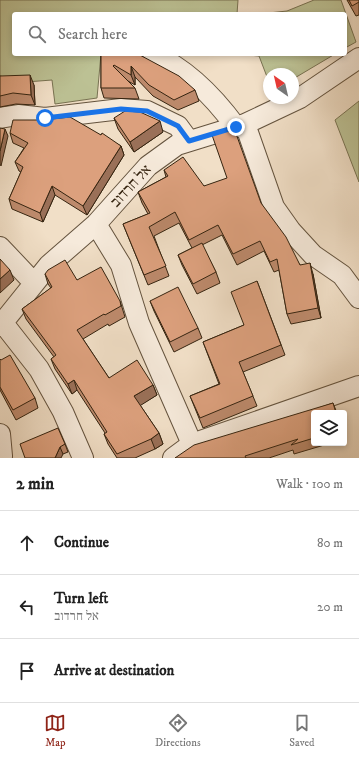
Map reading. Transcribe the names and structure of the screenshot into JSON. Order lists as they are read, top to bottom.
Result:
{
  "streets": {
    "street": ["אל חרדוב"]
  },
  "north": "top left",
  "page": {
    "search": "Search here",
    "heading": ["2 min", "Walk · 100 m"],
    "list": [
      ["Continue", "80 m"],
      ["Turn left", "אל חרדוב", "20 m"],
      "Arrive at destination"
    ],
    "nav": ["Map", "Directions", "Saved"]
  }
}
